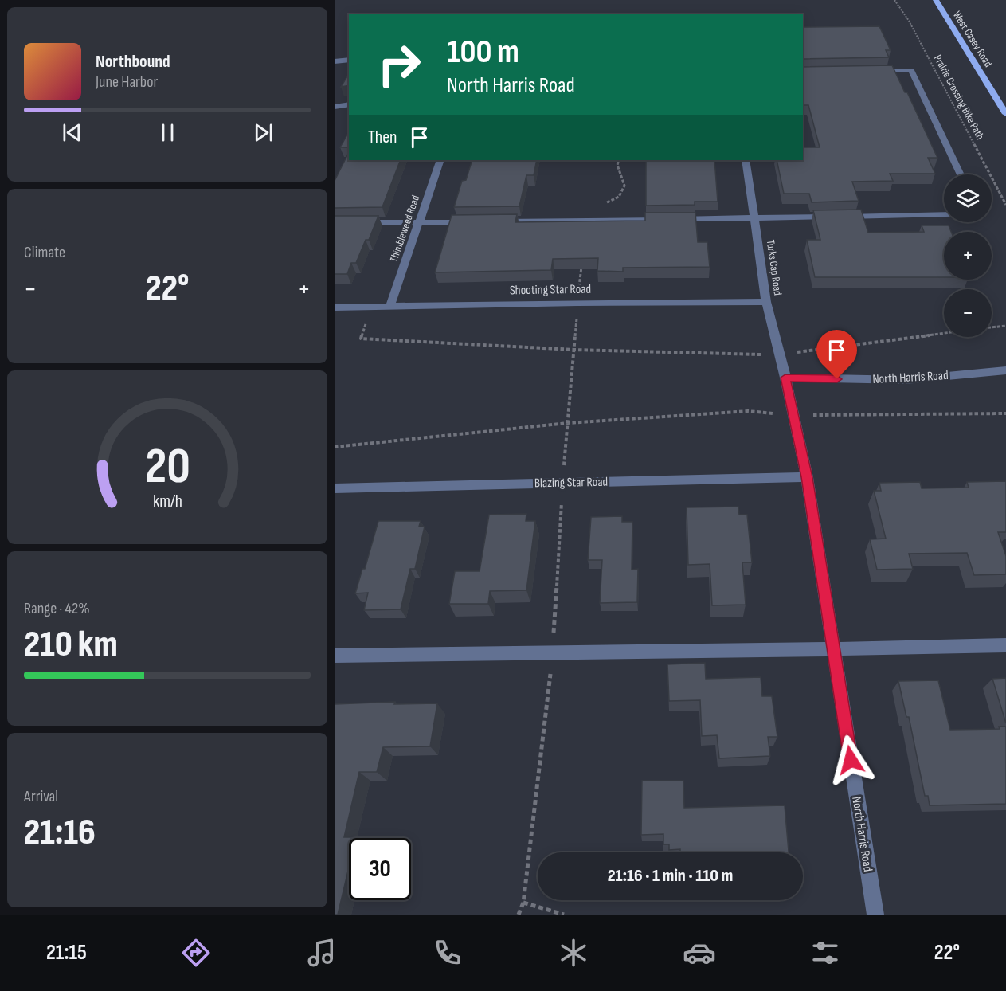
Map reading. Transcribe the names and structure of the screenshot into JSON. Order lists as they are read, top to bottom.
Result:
{
  "streets": {
    "main road": ["West Casey Road"],
    "street": [
      "Thimbleweed Road",
      "Turks Cap Road",
      "Shooting Star Road",
      "North Harris Road",
      "Blazing Star Road"
    ],
    "path": ["Prairie Crossing Bike Path"]
  },
  "crossings": [
    ["Thimbleweed Road", "Shooting Star Road"],
    ["Turks Cap Road", "Shooting Star Road"],
    ["Turks Cap Road", "North Harris Road"],
    ["North Harris Road", "Blazing Star Road"]
  ],
  "page": {
    "turn": ["100 m", "North Harris Road"],
    "song": ["Northbound", "June Harbor"],
    "then": "Then",
    "map_buttons": ["+", "−"],
    "tile": [
      "Climate",
      ["Range · 42%", "210 km"],
      ["Arrival", "21:16"]
    ],
    "heat": ["−", "22°", "+"],
    "limit": "30",
    "trip": "21:16 · 1 min · 110 m",
    "tabs": ["21:15", "22°"],
    "gauge": ["20", "km/h"]
  }
}
